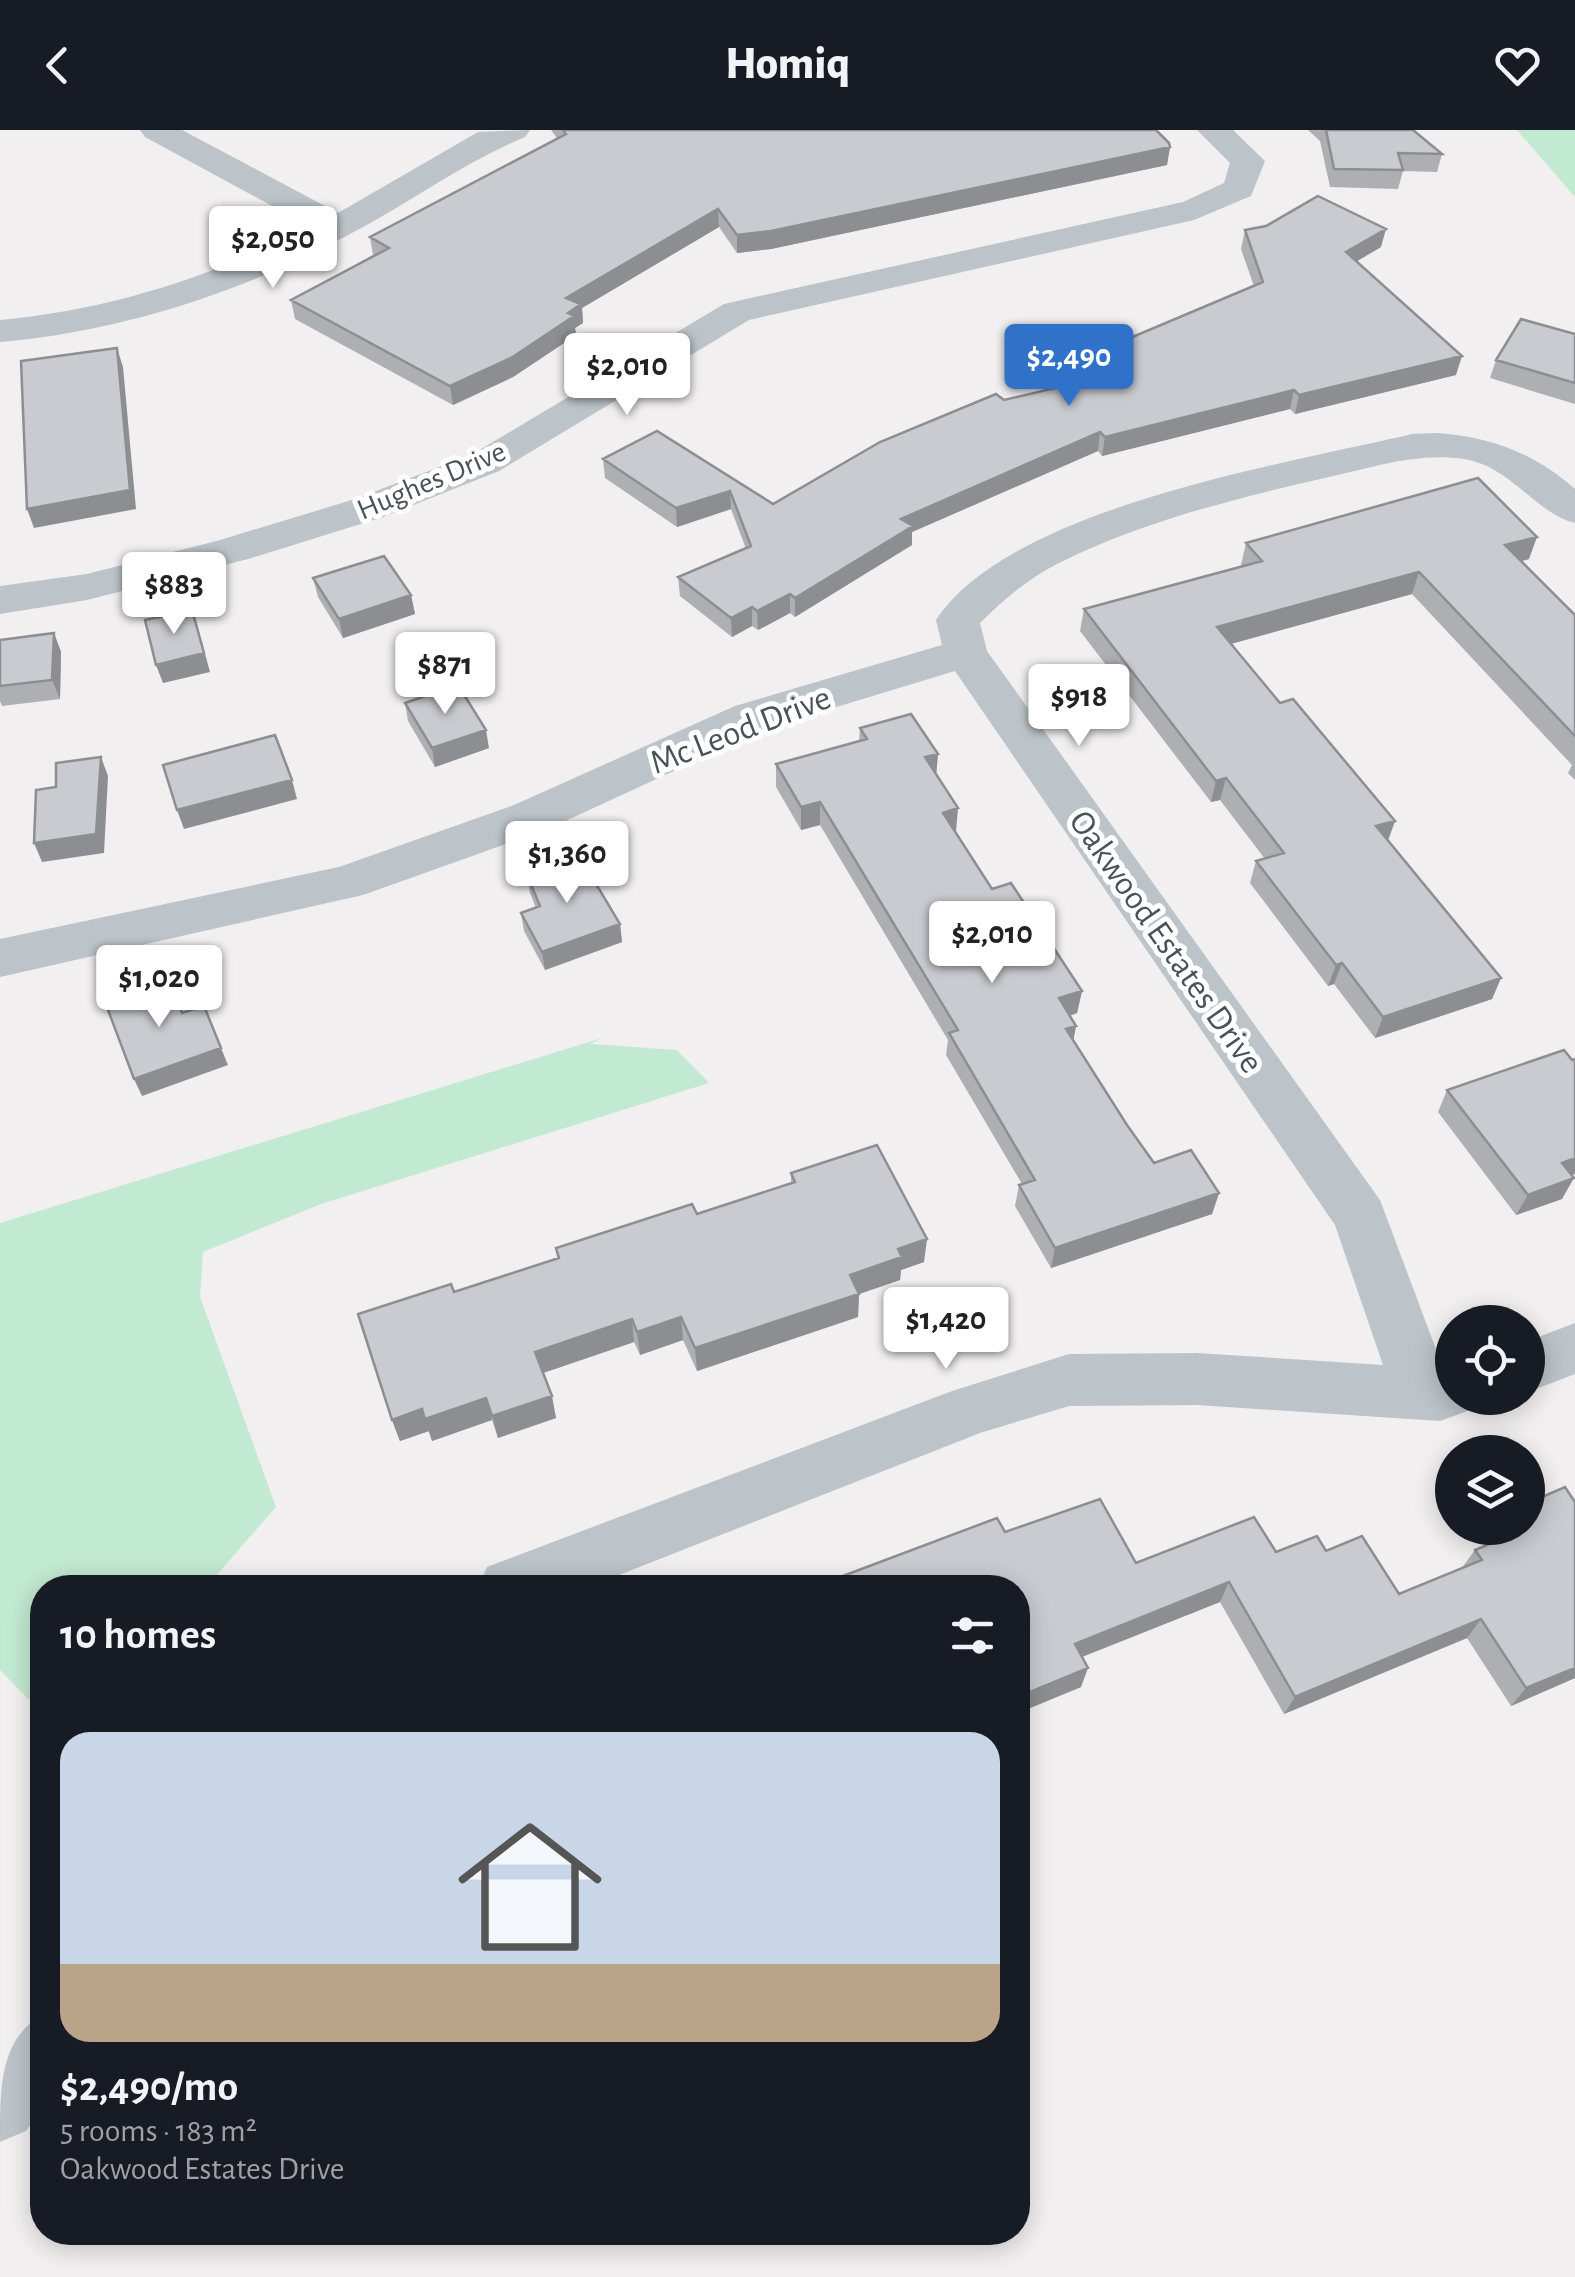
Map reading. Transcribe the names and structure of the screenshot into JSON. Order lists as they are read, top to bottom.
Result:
{
  "streets": {
    "street": ["Hughes Drive", "Mc Leod Drive", "Oakwood Estates Drive"]
  },
  "crossings": [
    ["Mc Leod Drive", "Oakwood Estates Drive"]
  ],
  "page": {
    "header": "Homiq",
    "price": [
      "$2,050",
      "$2,490",
      "$2,010",
      "$883",
      "$871",
      "$918",
      "$1,360",
      "$2,010",
      "$1,020",
      "$1,420"
    ],
    "heading": "10 homes",
    "list": [
      {
        "name": "$2,490/mo",
        "note": "5 rooms · 183 m² · Oakwood Estates Drive"
      }
    ]
  }
}
